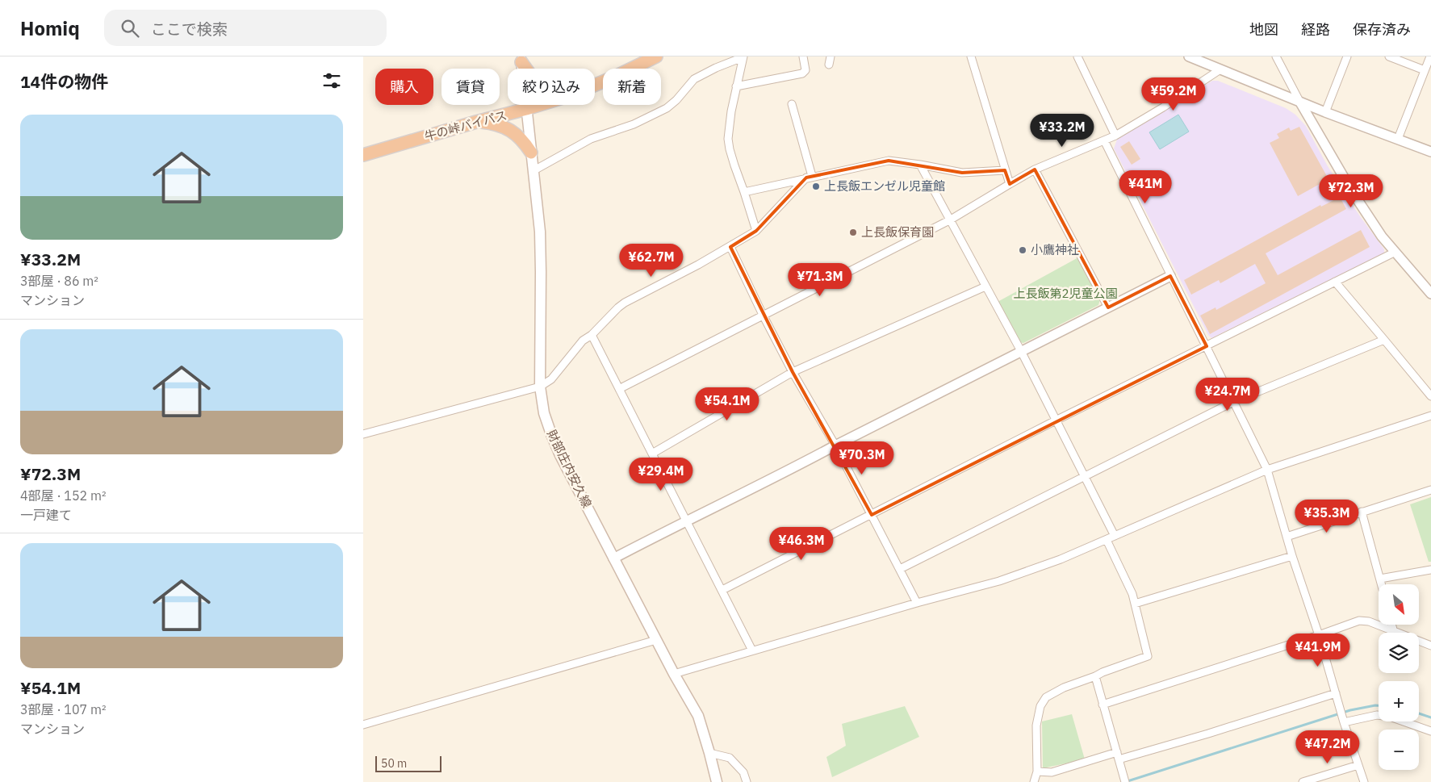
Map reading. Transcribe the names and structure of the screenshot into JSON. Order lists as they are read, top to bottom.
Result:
{
  "streets": {
    "highway": ["牛の峠バイパス"],
    "main road": ["財部庄内安久線"]
  },
  "crossings": [
    ["牛の峠バイパス", "財部庄内安久線"]
  ],
  "parks": ["上長飯第2児童公園"],
  "places": ["上長飯エンゼル児童館", "上長飯保育園", "小鷹神社"],
  "scale_bar": "50 m",
  "north": "bottom right",
  "page": {
    "header": "Homiq",
    "search": "ここで検索",
    "nav": ["地図", "経路", "保存済み"],
    "heading": "14件の物件",
    "chip": [
      "購入",
      "賃貸",
      "絞り込み",
      "新着"
    ],
    "price": [
      "¥59.2M",
      "¥33.2M",
      "¥41M",
      "¥72.3M",
      "¥62.7M",
      "¥71.3M",
      "¥24.7M",
      "¥54.1M",
      "¥70.3M",
      "¥29.4M",
      "¥35.3M",
      "¥46.3M",
      "¥41.9M",
      "¥47.2M"
    ],
    "list": [
      {
        "name": "¥33.2M",
        "note": "3部屋 · 86 m² · マンション"
      },
      {
        "name": "¥72.3M",
        "note": "4部屋 · 152 m² · 一戸建て"
      },
      {
        "name": "¥54.1M",
        "note": "3部屋 · 107 m² · マンション"
      }
    ],
    "map_buttons": ["+", "−"],
    "scale": "50 m"
  }
}
